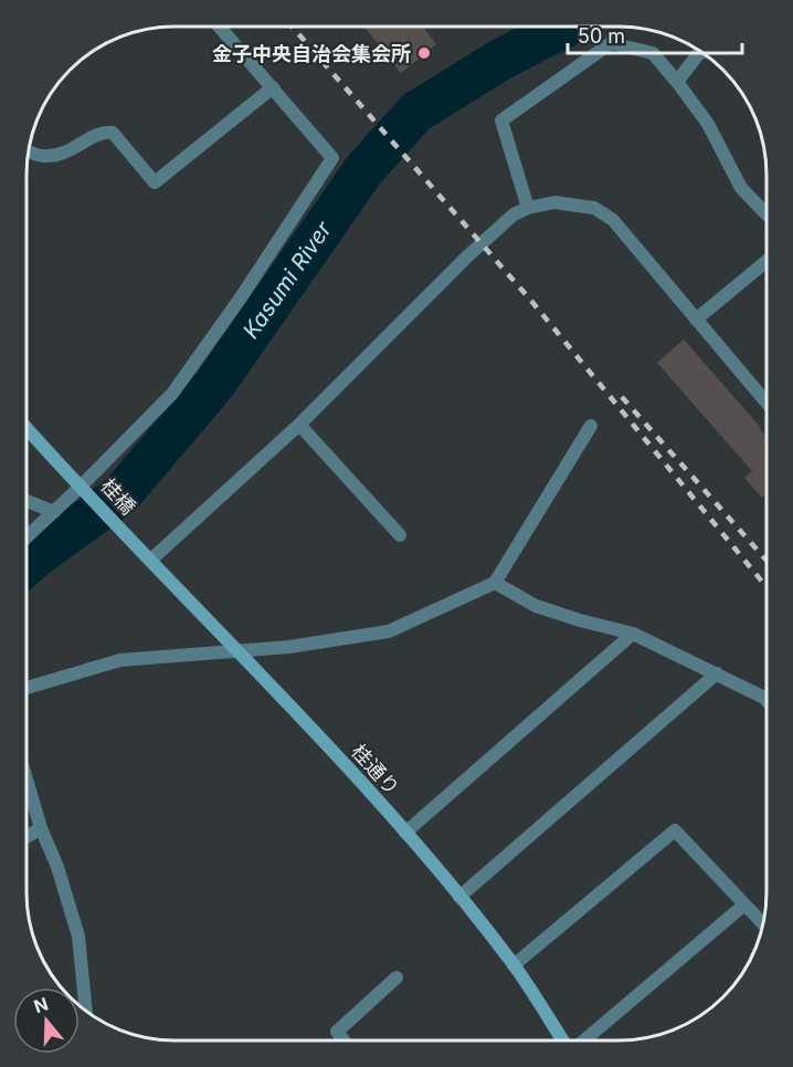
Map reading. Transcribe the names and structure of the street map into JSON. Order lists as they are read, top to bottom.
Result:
{
  "streets": {
    "street": ["桂橋", "桂通り"]
  },
  "crossings": [
    ["桂橋", "桂通り"]
  ],
  "water": ["Kasumi River"],
  "places": ["金子中央自治会集会所"],
  "scale_bar": "50 m",
  "north": "top"
}
